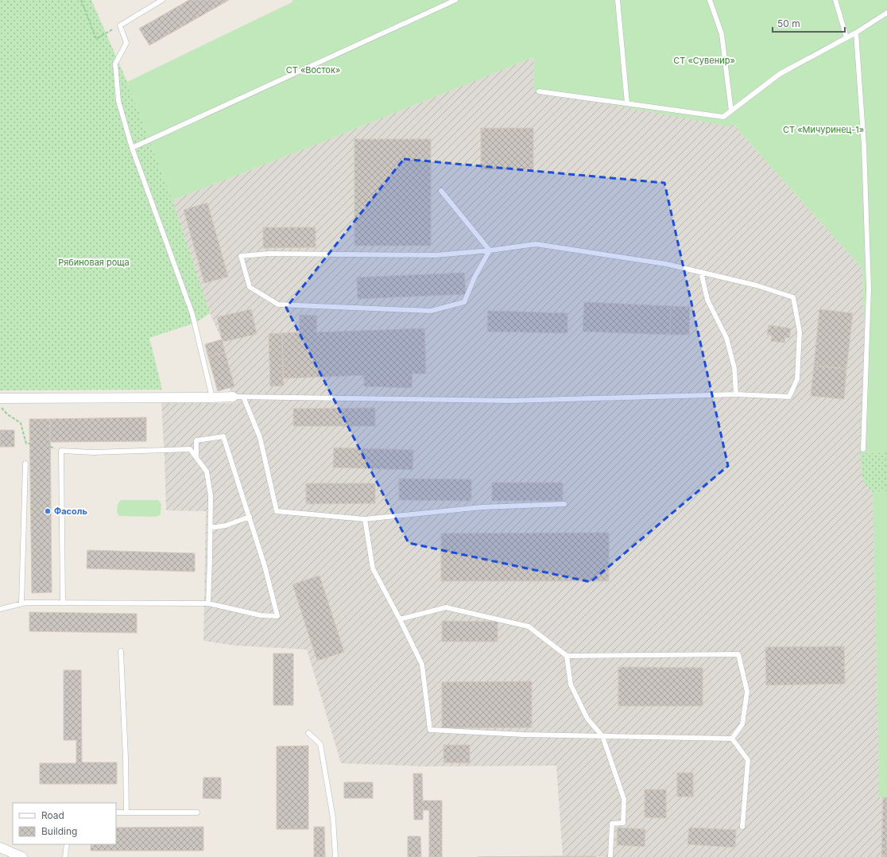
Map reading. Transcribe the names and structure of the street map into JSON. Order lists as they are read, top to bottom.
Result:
{
  "parks": [
    "СТ «Сувенир»",
    "СТ «Восток»",
    "СТ «Мичуринец-1»",
    "Рябиновая роща"
  ],
  "places": ["Фасоль"],
  "legend": ["Road", "Building"],
  "scale_bar": "50 m"
}
